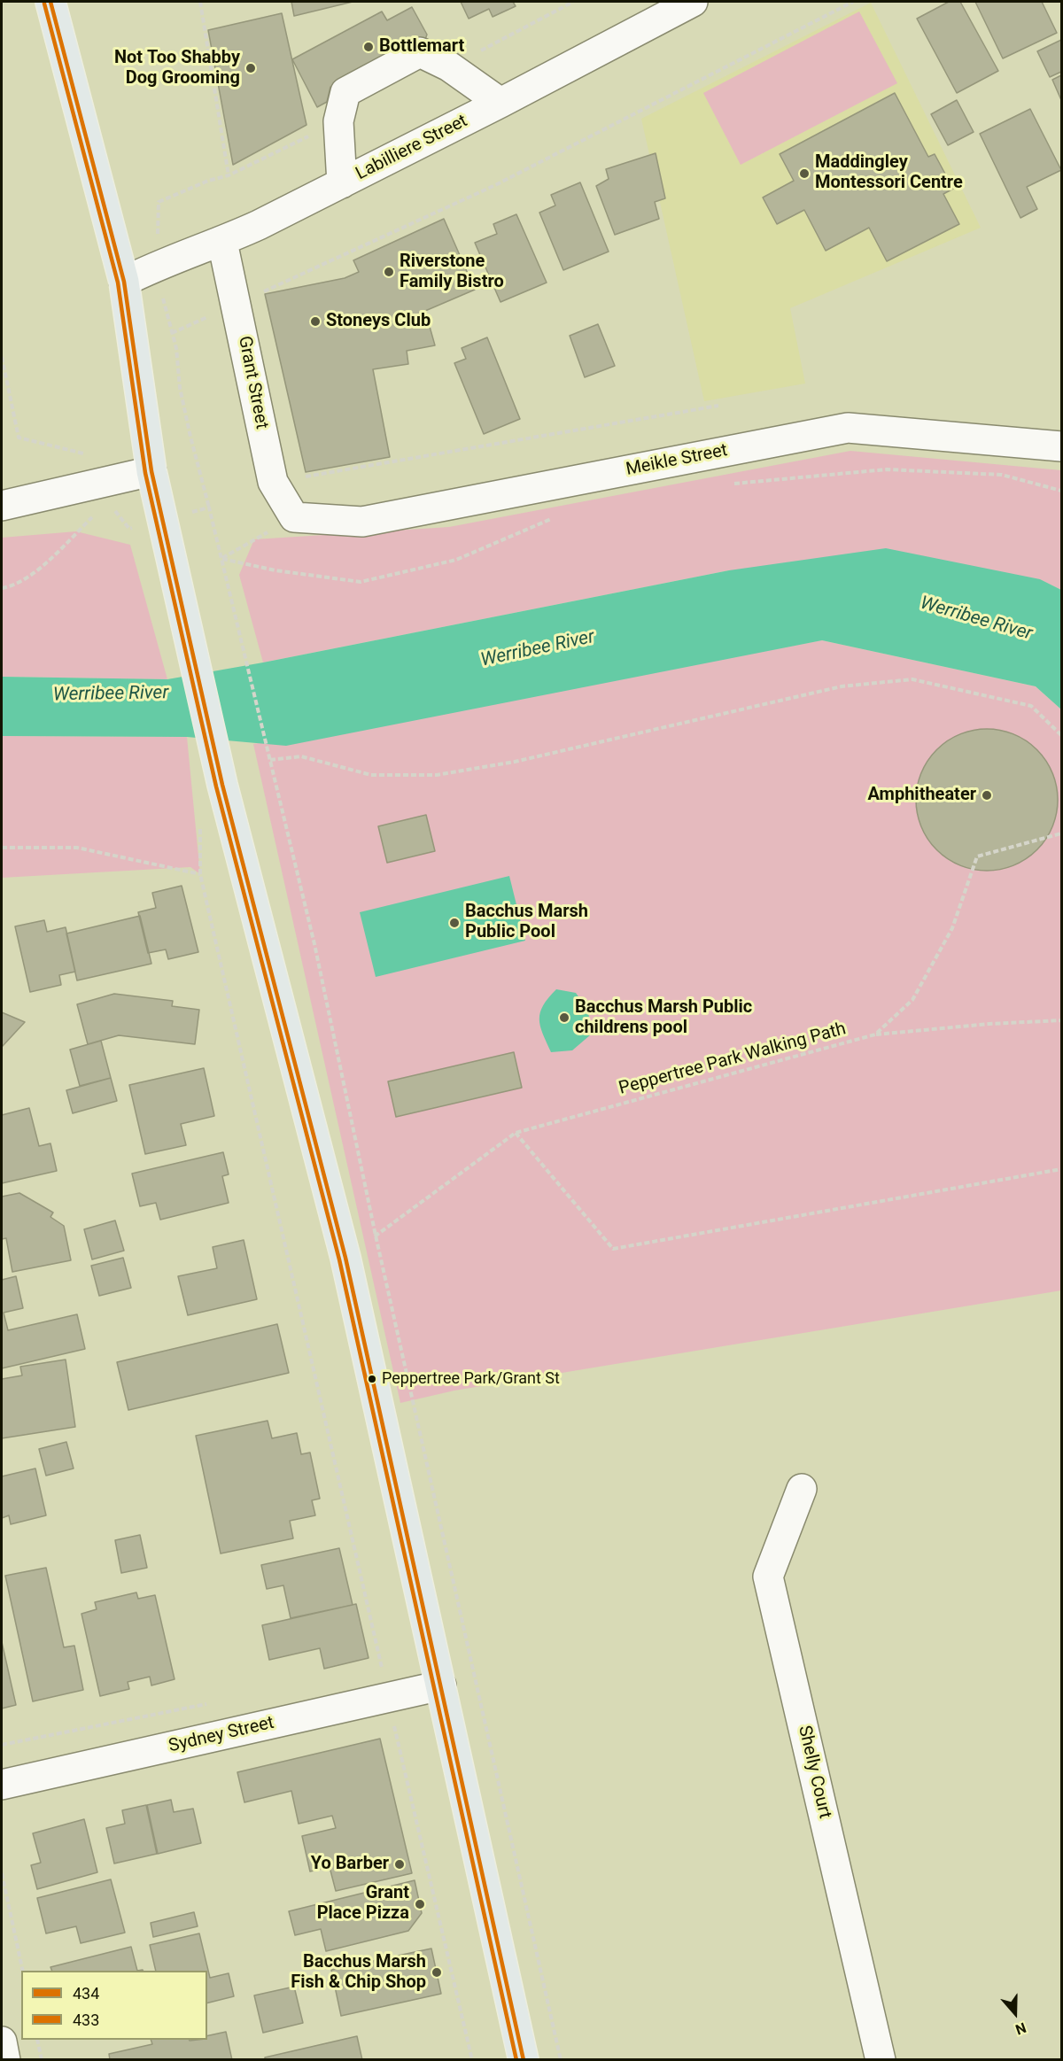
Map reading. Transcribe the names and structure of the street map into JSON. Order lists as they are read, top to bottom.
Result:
{
  "streets": {
    "street": [
      "Labilliere Street",
      "Grant Street",
      "Meikle Street",
      "Sydney Street",
      "Shelly Court"
    ],
    "path": ["Peppertree Park Walking Path"]
  },
  "crossings": [
    ["Labilliere Street", "Grant Street"],
    ["Grant Street", "Meikle Street"]
  ],
  "water": ["Werribee River"],
  "places": [
    "Bottlemart",
    "Not Too Shabby Dog Grooming",
    "Maddingley Montessori Centre",
    "Riverstone Family Bistro",
    "Stoneys Club",
    "Amphitheater",
    "Bacchus Marsh Public Pool",
    "Bacchus Marsh Public childrens pool",
    "Peppertree Park/Grant St",
    "Yo Barber",
    "Grant Place Pizza",
    "Bacchus Marsh Fish & Chip Shop"
  ],
  "lines": ["transit line 434", "transit line 433"],
  "legend": ["434", "433"],
  "north": "bottom"
}
